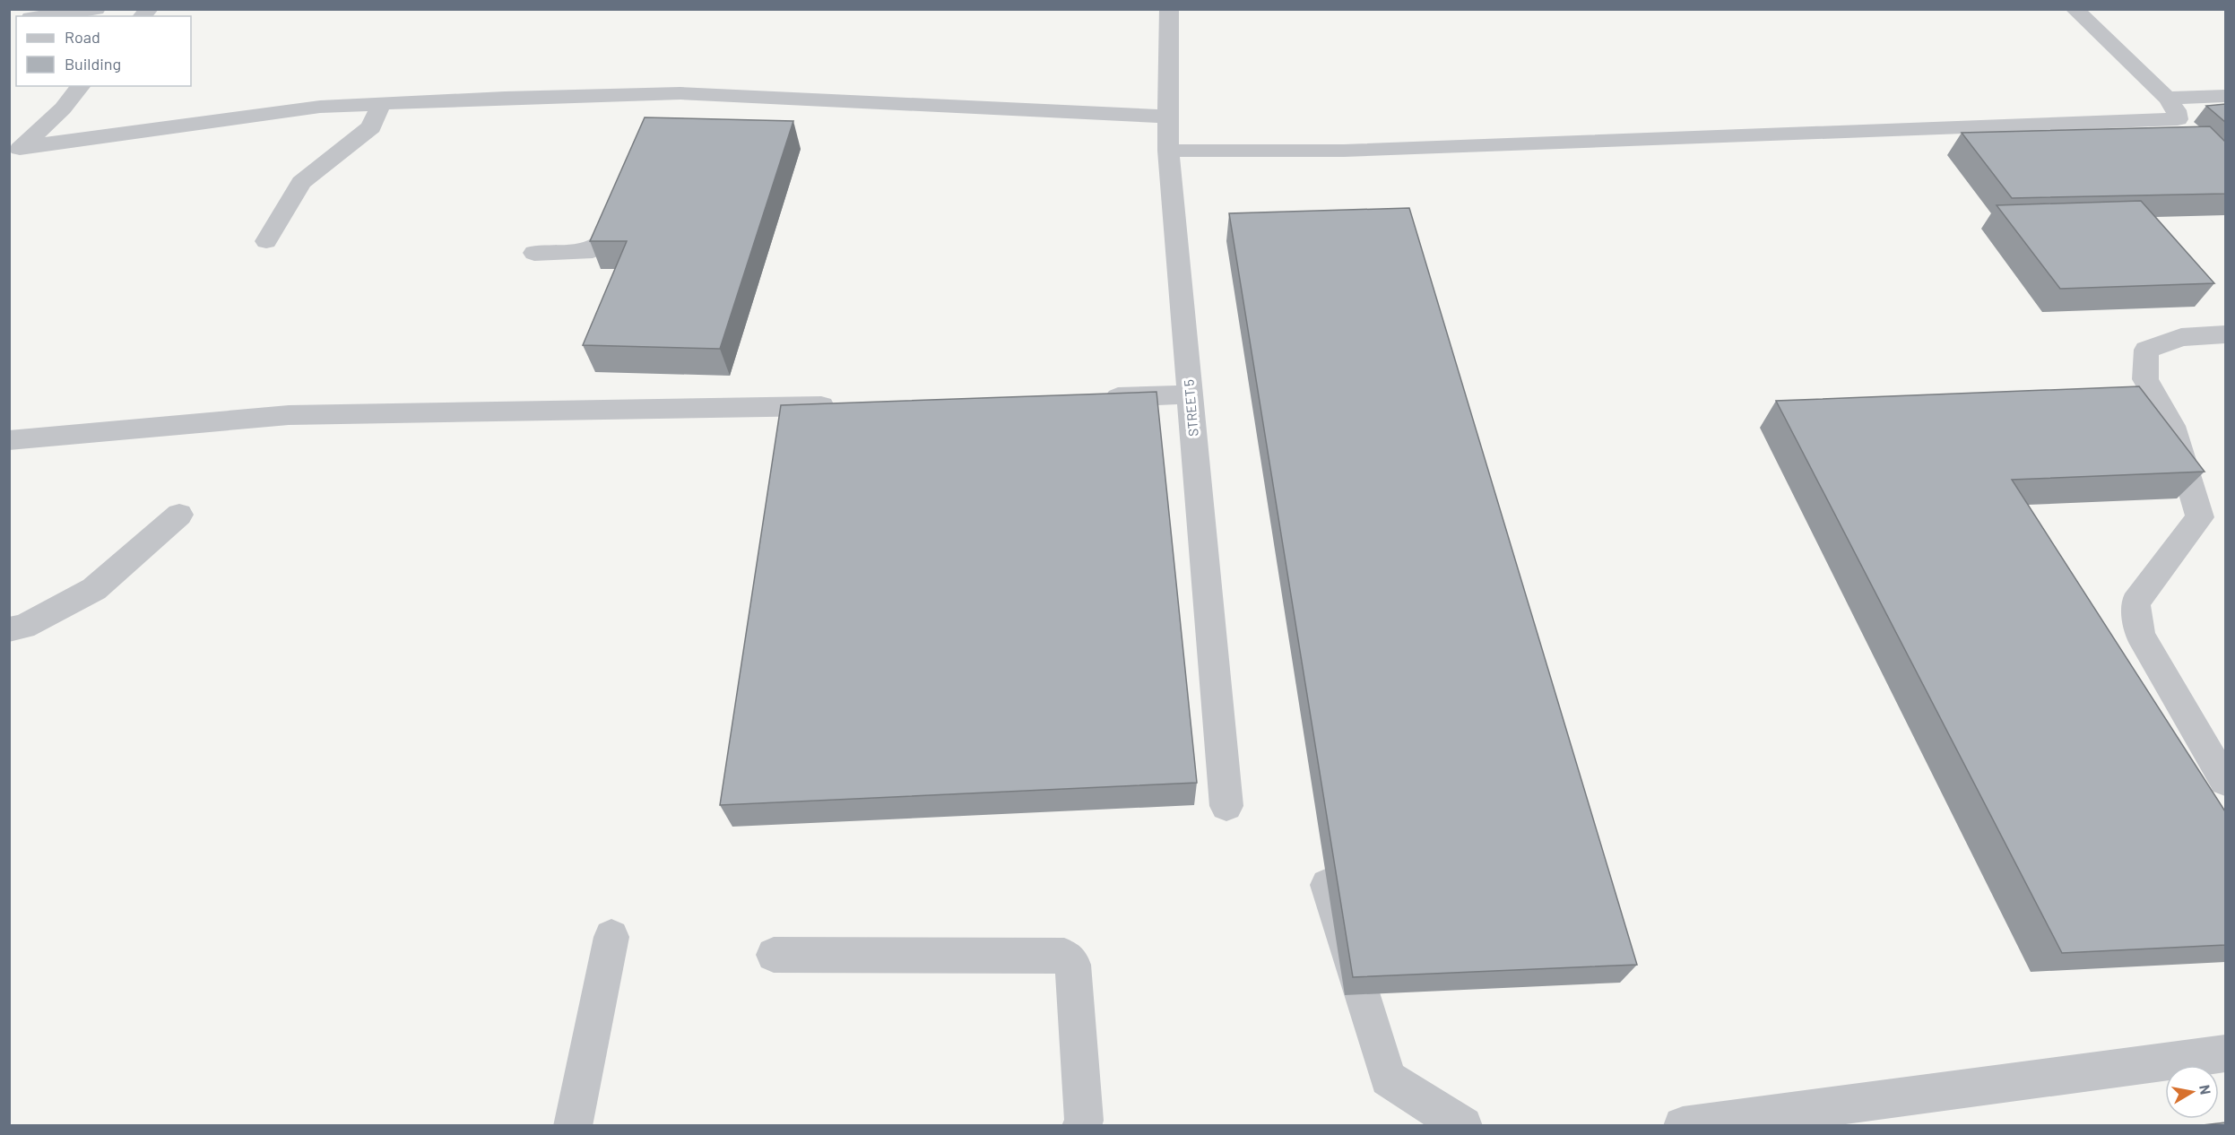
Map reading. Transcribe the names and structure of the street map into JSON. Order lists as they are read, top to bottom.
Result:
{
  "streets": {
    "street": ["STREET 5"]
  },
  "legend": ["Road", "Building"],
  "north": "right"
}
